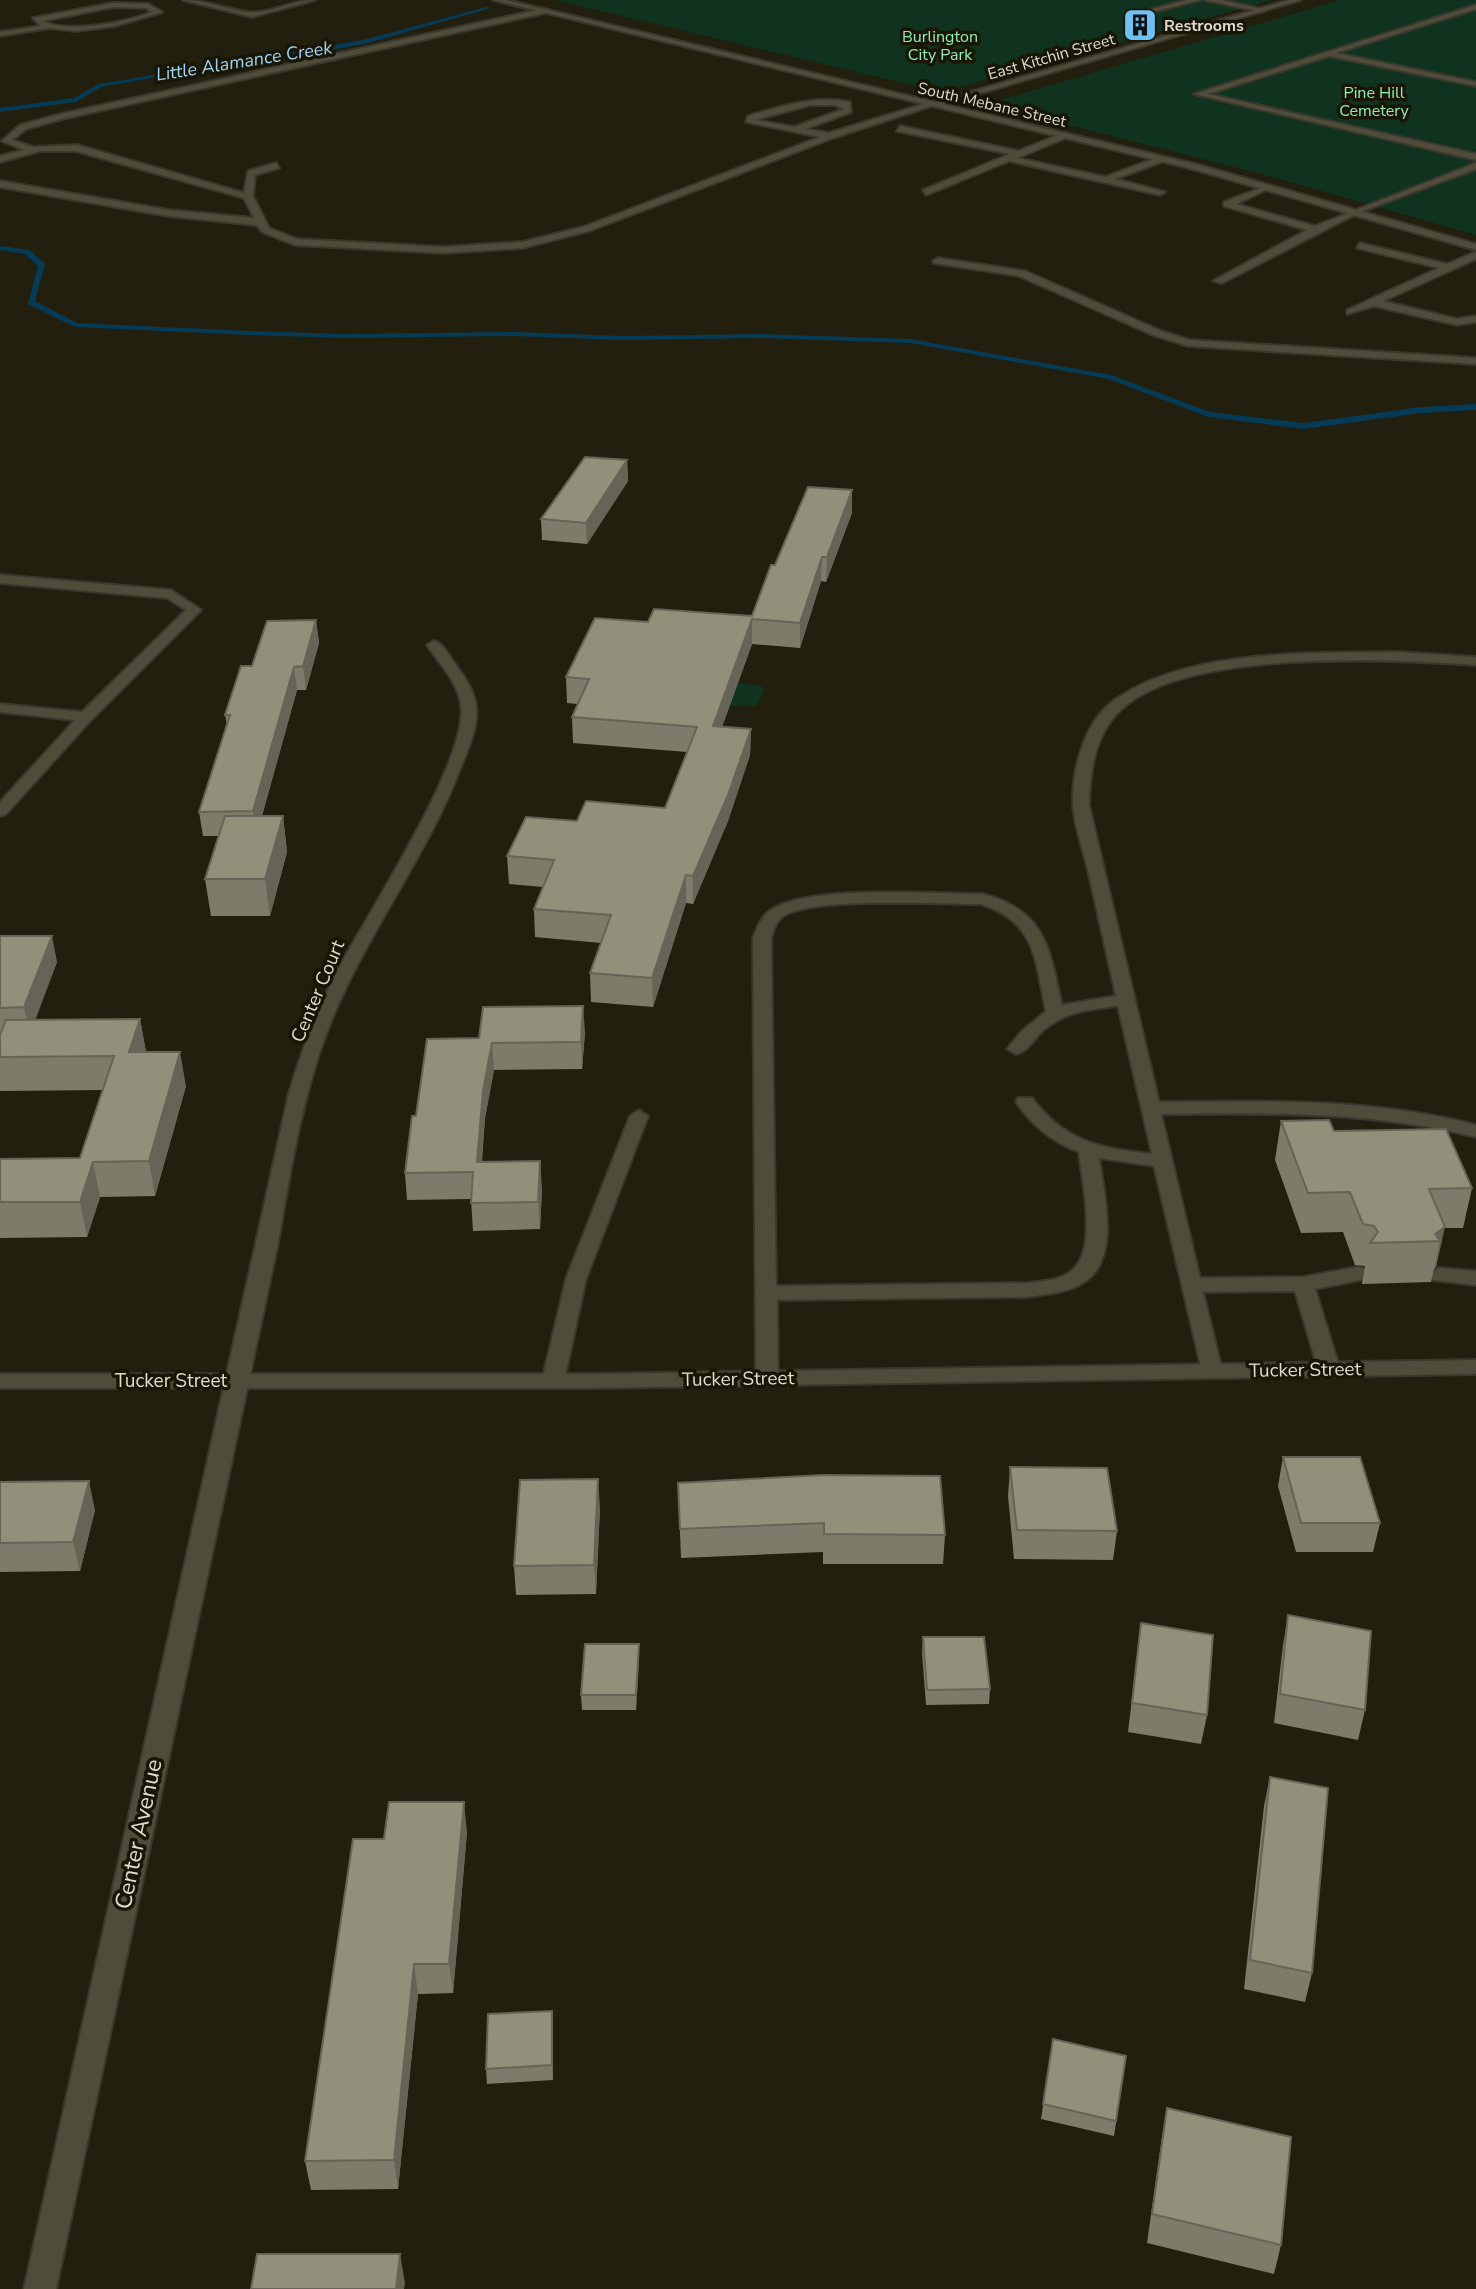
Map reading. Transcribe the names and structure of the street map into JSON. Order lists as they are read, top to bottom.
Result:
{
  "streets": {
    "street": [
      "East Kitchin Street",
      "South Mebane Street",
      "Center Court",
      "Tucker Street",
      "Center Avenue"
    ]
  },
  "crossings": [
    ["East Kitchin Street", "South Mebane Street"],
    ["Center Court", "Tucker Street"],
    ["Center Court", "Center Avenue"],
    ["Tucker Street", "Center Avenue"]
  ],
  "water": ["Little Alamance Creek"],
  "parks": ["Burlington City Park", "Pine Hill Cemetery"],
  "places": {
    "building": ["Restrooms"]
  }
}
